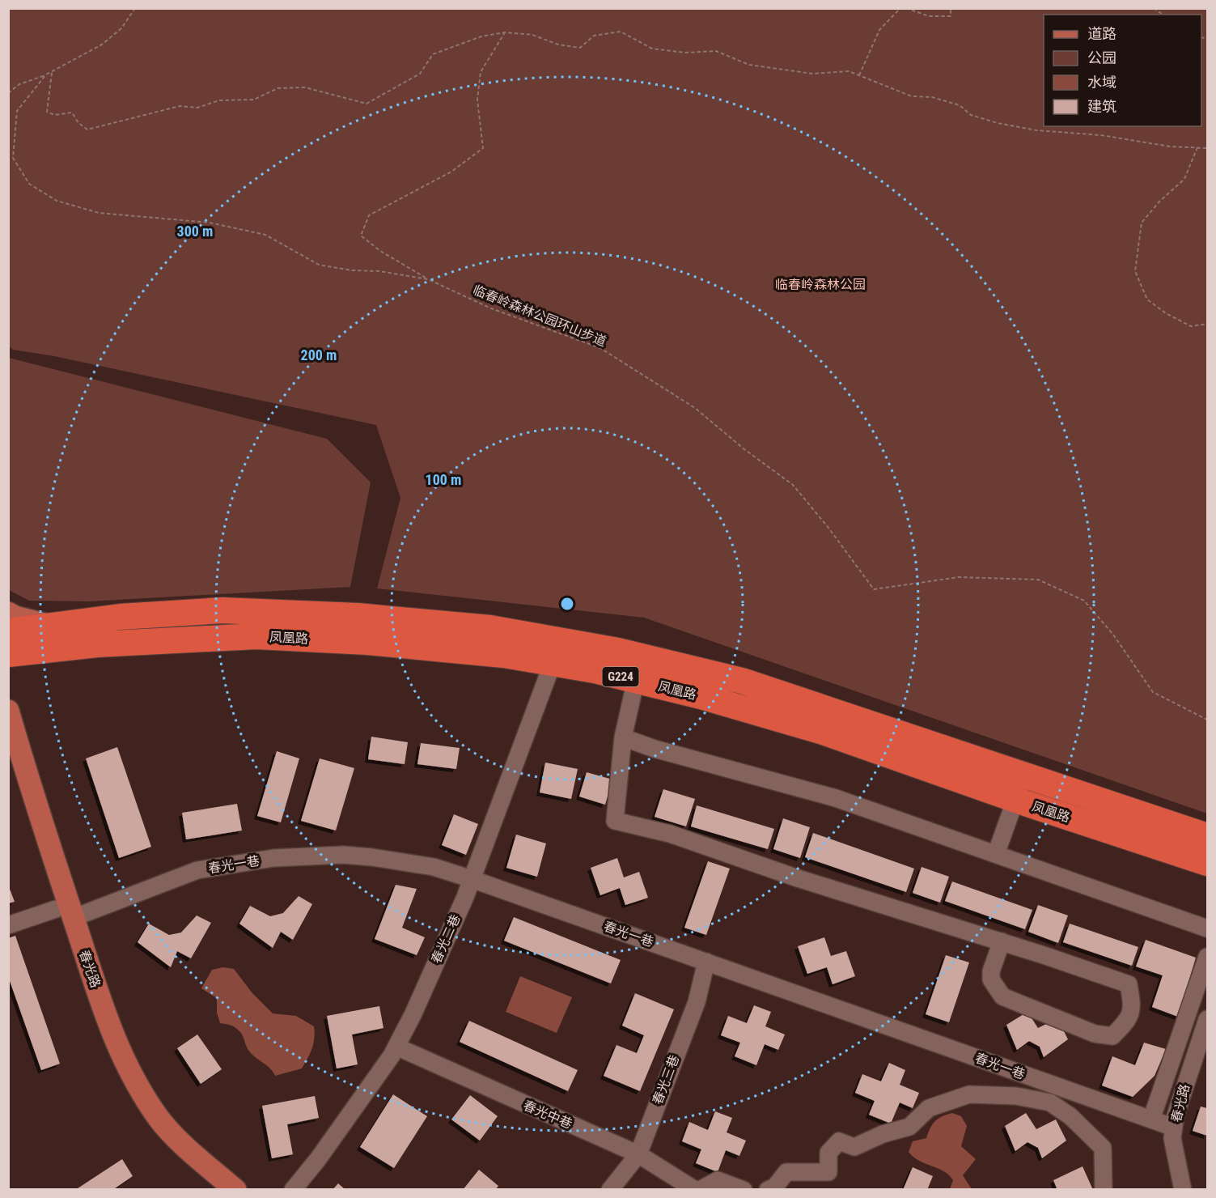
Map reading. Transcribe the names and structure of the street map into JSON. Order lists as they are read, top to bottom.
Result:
{
  "streets": {
    "highway": ["凤凰路", "G224"],
    "main road": ["春光路"],
    "street": [
      "春光一巷",
      "春光二巷",
      "春光三巷",
      "春光中巷"
    ],
    "path": ["临春岭森林公园环山步道"]
  },
  "crossings": [
    ["凤凰路", "春光二巷"],
    ["春光一巷", "春光二巷"],
    ["春光一巷", "春光路"],
    ["春光一巷", "春光三巷"],
    ["春光二巷", "春光中巷"],
    ["春光三巷", "春光中巷"]
  ],
  "parks": ["临春岭森林公园"],
  "legend": [
    "道路",
    "公园",
    "水域",
    "建筑"
  ],
  "rings": ["300 m", "200 m", "100 m"]
}
